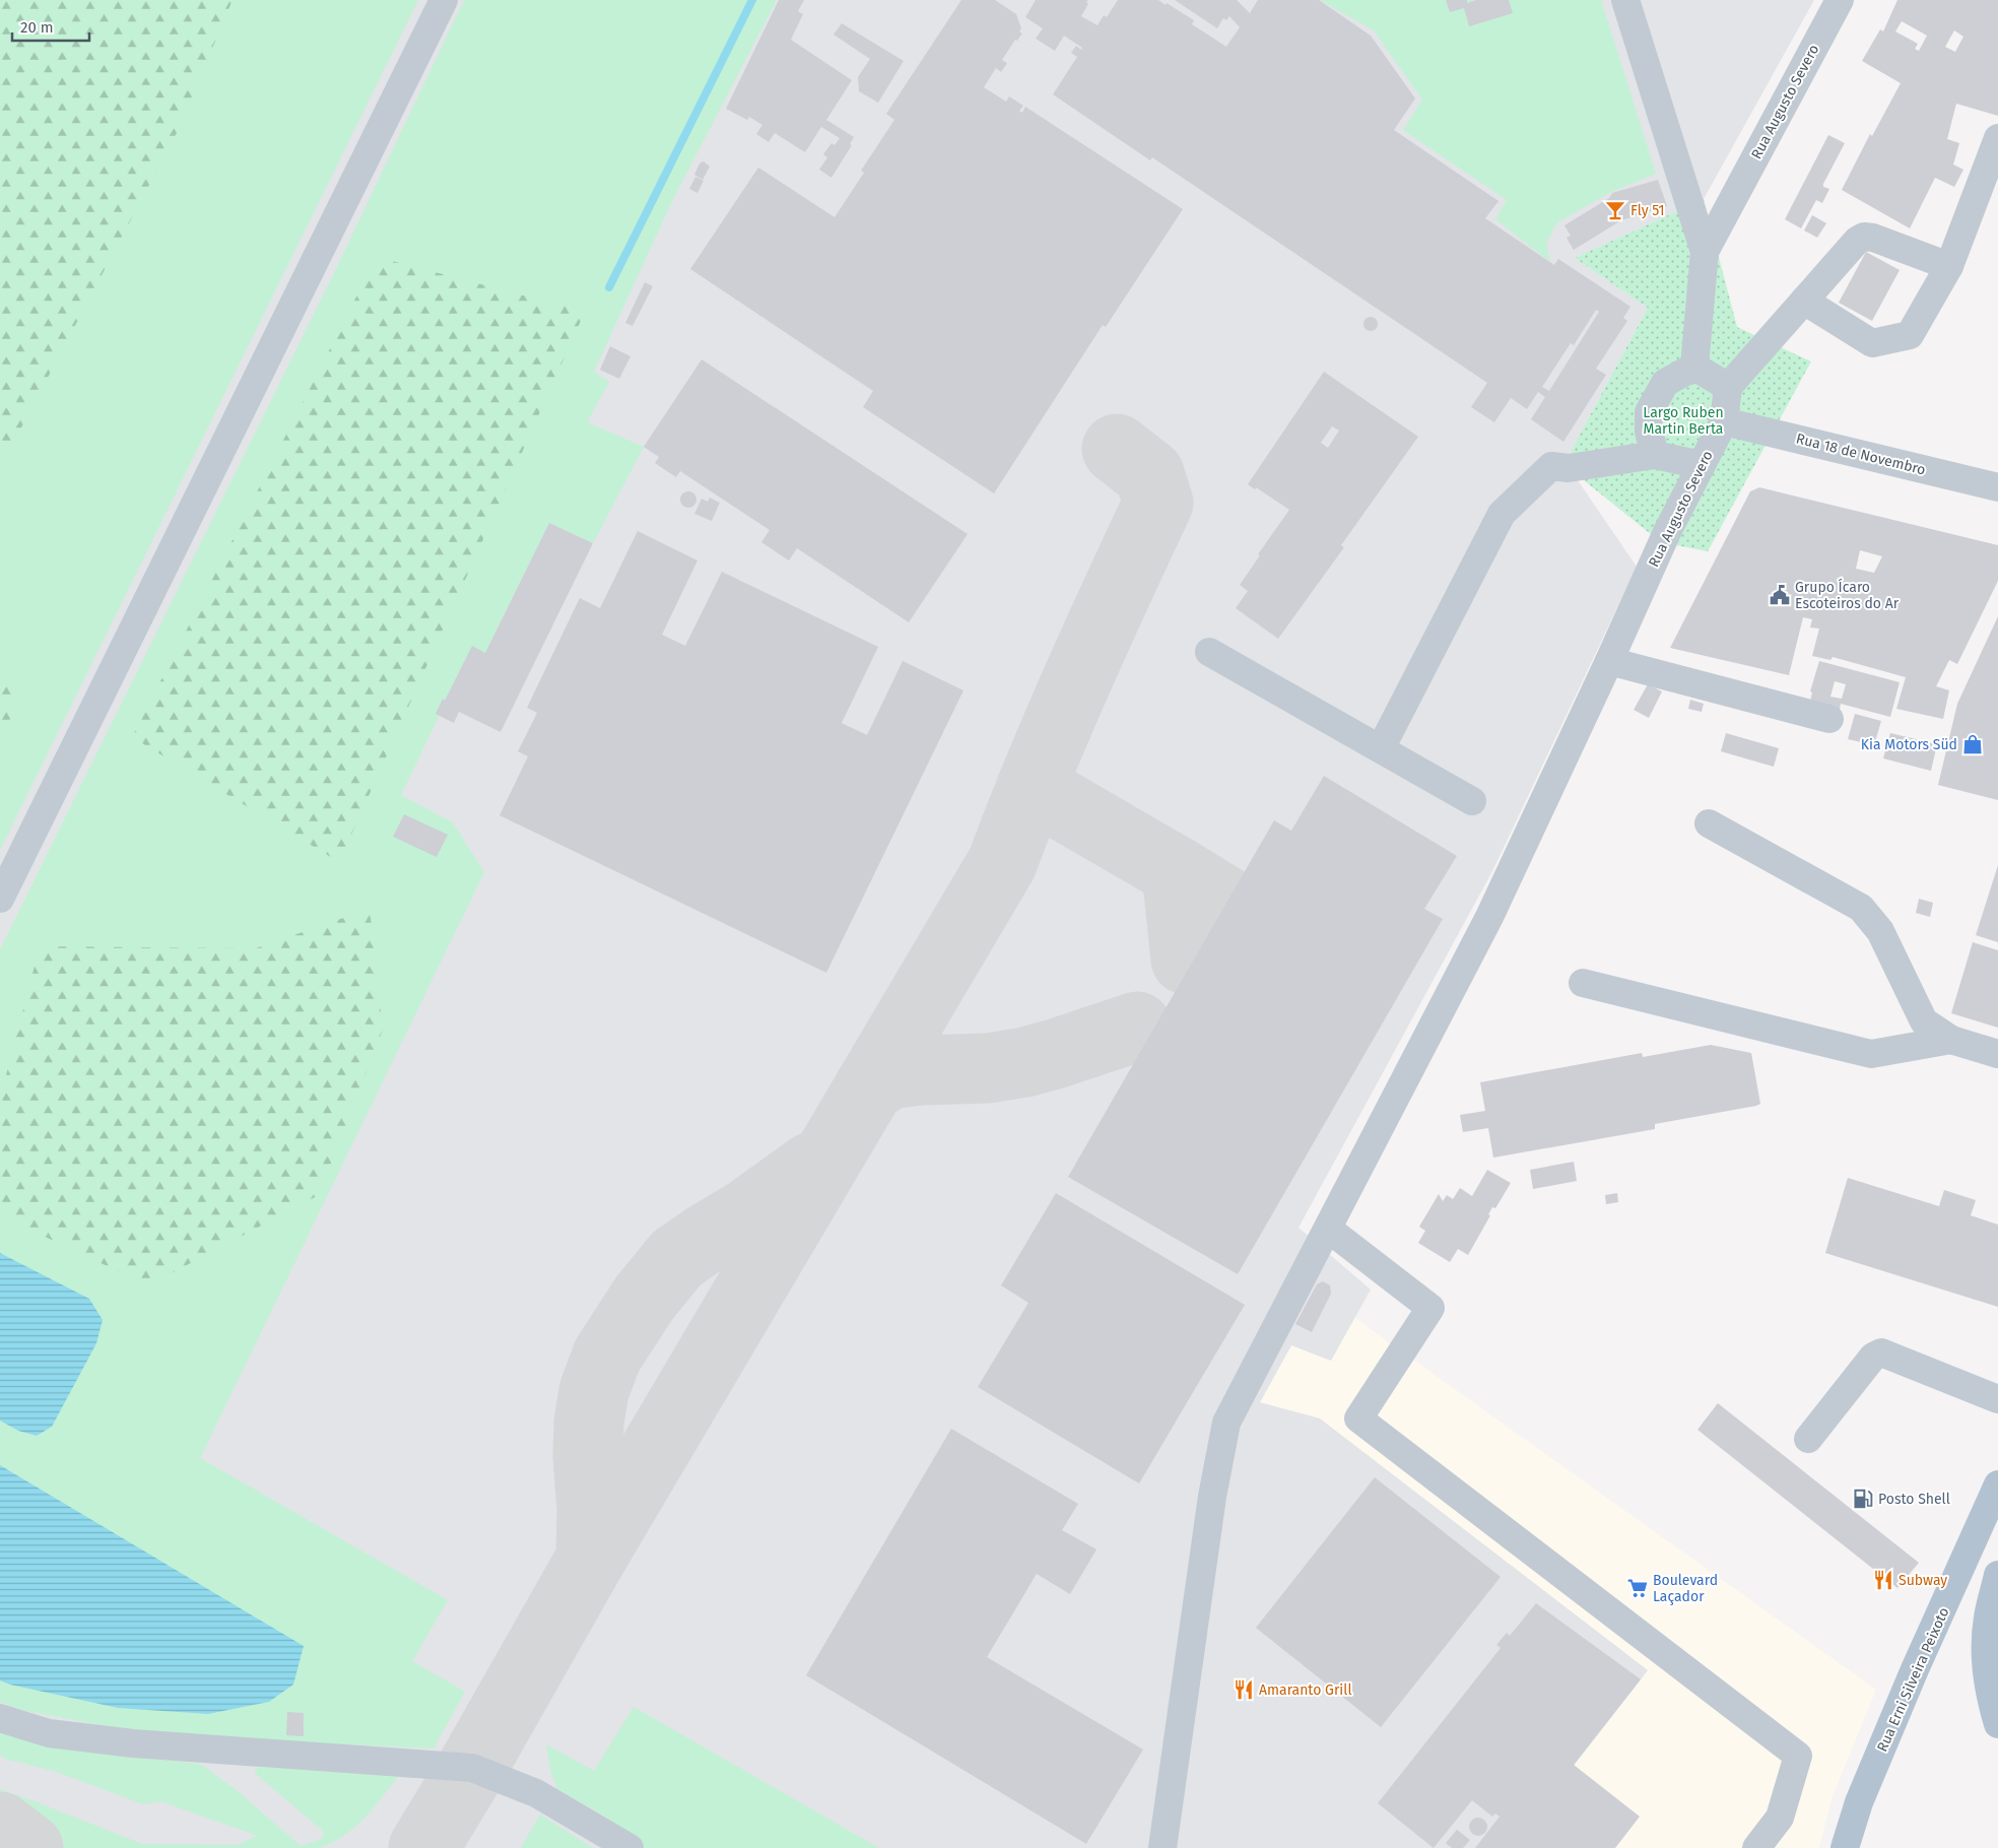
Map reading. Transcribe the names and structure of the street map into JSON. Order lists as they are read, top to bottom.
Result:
{
  "streets": {
    "main road": ["Rua Erni Silveira Peixoto"],
    "street": ["Rua Augusto Severo", "Rua 18 de Novembro"]
  },
  "crossings": [
    ["Rua Augusto Severo", "Rua 18 de Novembro"]
  ],
  "parks": ["Largo Ruben Martin Berta"],
  "places": {
    "bar": ["Fly 51"],
    "public building": ["Grupo Ícaro Escoteiros do Ar"],
    "shop": ["Kia Motors Süd"],
    "fuel station": ["Posto Shell"],
    "restaurant": ["Subway", "Amaranto Grill"],
    "supermarket": ["Boulevard Laçador"]
  },
  "scale_bar": "20 m"
}
